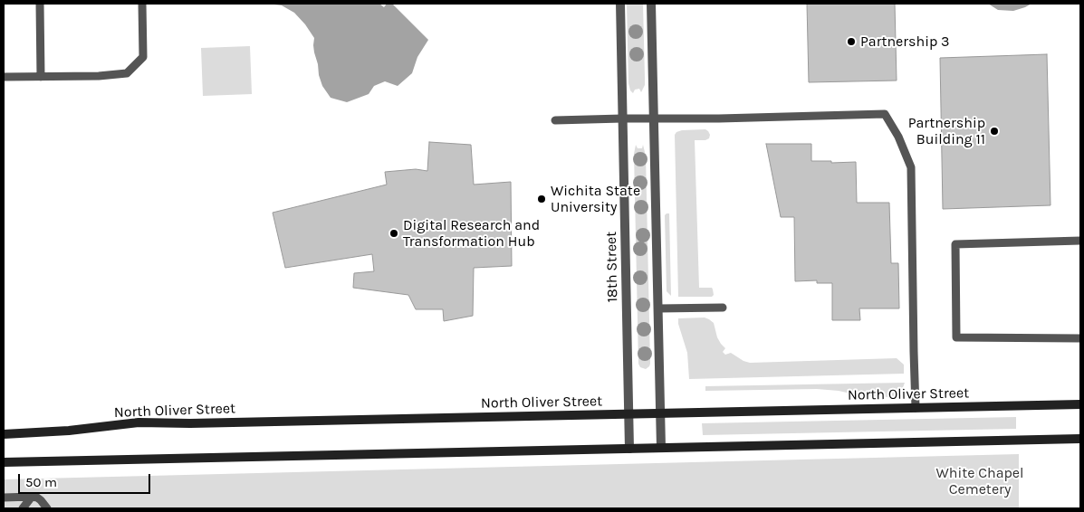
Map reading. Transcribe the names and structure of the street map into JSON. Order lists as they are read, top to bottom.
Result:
{
  "streets": {
    "main road": ["North Oliver Street"],
    "street": ["18th Street"]
  },
  "crossings": [
    ["18th Street", "North Oliver Street"]
  ],
  "parks": ["White Chapel Cemetery"],
  "places": [
    "Partnership 3",
    "Partnership Building 11",
    "Wichita State University",
    "Digital Research and Transformation Hub"
  ],
  "scale_bar": "50 m"
}
